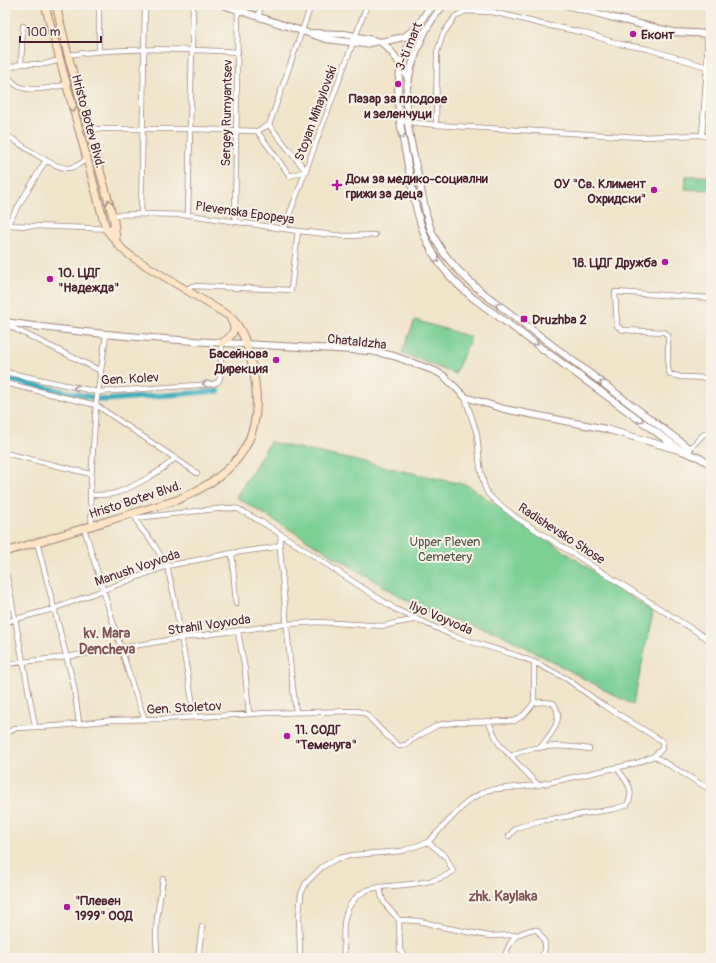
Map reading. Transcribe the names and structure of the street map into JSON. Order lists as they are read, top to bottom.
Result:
{
  "streets": {
    "main road": ["Hristo Botev Blvd."],
    "street": [
      "3-ti mart",
      "Sergey Rumyantsev",
      "Stoyan Mihaylovski",
      "Plevenska Epopeya",
      "Chataldzha",
      "Gen. Kolev",
      "Radishevsko Shose",
      "Manush Voyvoda",
      "Ilyo Voyvoda",
      "Strahil Voyvoda",
      "Gen. Stoletov"
    ]
  },
  "crossings": [
    ["Sergey Rumyantsev", "Plevenska Epopeya"],
    ["Stoyan Mihaylovski", "Plevenska Epopeya"],
    ["Hristo Botev Blvd.", "Plevenska Epopeya"],
    ["Hristo Botev Blvd.", "Chataldzha"],
    ["Hristo Botev Blvd.", "Ilyo Voyvoda"],
    ["Chataldzha", "Gen. Kolev"],
    ["Chataldzha", "Radishevsko Shose"],
    ["Ilyo Voyvoda", "Strahil Voyvoda"]
  ],
  "districts": ["kv. Mara Dencheva", "zhk. Kaylaka"],
  "parks": ["Upper Pleven Cemetery"],
  "places": {
    "other": [
      "Еконт",
      "Пазар за плодове и зеленчуци",
      "ОУ \"Св. Климент Охридски\"",
      "18. ЦДГ Дружба",
      "10. ЦДГ \"Надежда\"",
      "Басейнова Дирекция",
      "11. СОДГ \"Теменуга\"",
      "\"Плевен 1999\" ООД"
    ],
    "health": ["Дом за медико-социални грижи за деца"],
    "transit": ["Druzhba 2"]
  },
  "scale_bar": "100 m"
}
